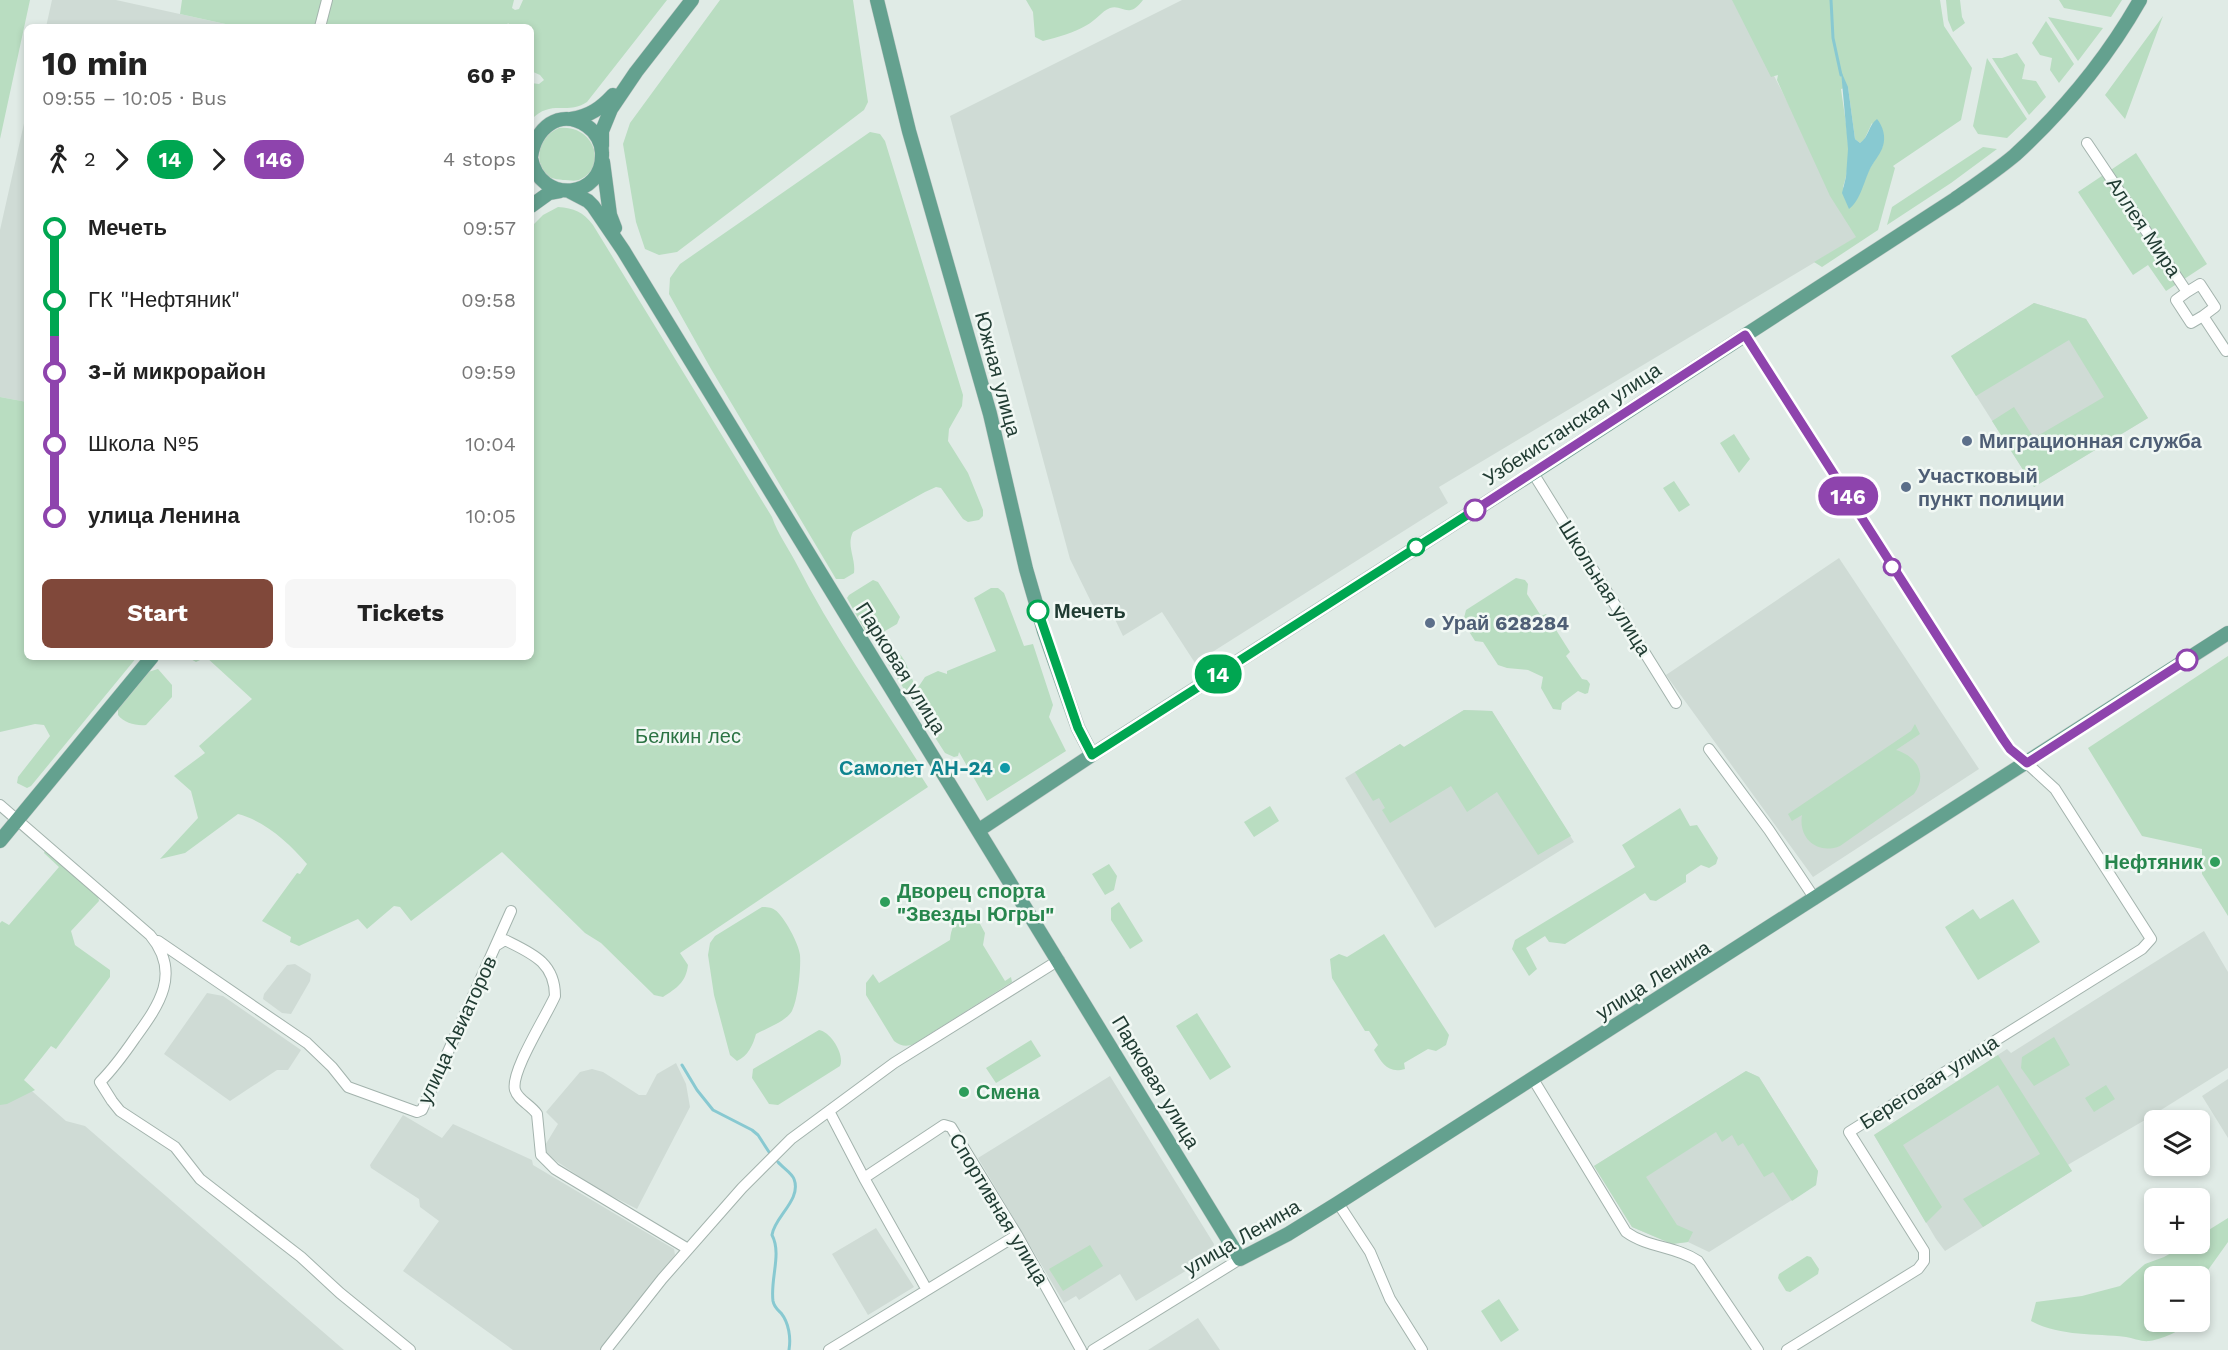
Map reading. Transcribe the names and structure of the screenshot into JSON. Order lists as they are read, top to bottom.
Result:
{
  "streets": {
    "main road": [
      "Южная улица",
      "Узбекистанская улица",
      "Парковая улица",
      "улица Ленина"
    ],
    "street": [
      "Аллея Мира",
      "Школьная улица",
      "улица Авиаторов",
      "Береговая улица",
      "Спортивная улица"
    ]
  },
  "crossings": [
    ["Южная улица", "Узбекистанская улица"],
    ["Узбекистанская улица", "Школьная улица"],
    ["Узбекистанская улица", "Парковая улица"],
    ["Парковая улица", "улица Ленина"],
    ["улица Ленина", "Береговая улица"]
  ],
  "parks": ["Белкин лес"],
  "places": [
    "Миграционная служба",
    "Участковый пункт полиции",
    "Мечеть",
    "Урай 628284",
    "Самолет АН-24",
    "Нефтяник",
    "Дворец спорта \"Звезды Югры\"",
    "Смена"
  ],
  "lines": ["bus line 146", "bus line 14"],
  "page": {
    "on_map": ["14", "146"],
    "heading": ["10 min", "09:55 – 10:05 · Bus", "60 ₽"],
    "legs": [
      "2",
      "14",
      "146",
      "4 stops"
    ],
    "list": [
      {
        "name": "Мечеть",
        "value": "09:57"
      },
      {
        "name": "ГК \"Нефтяник\"",
        "value": "09:58"
      },
      {
        "name": "3-й микрорайон",
        "value": "09:59"
      },
      {
        "name": "Школа №5",
        "value": "10:04"
      },
      {
        "name": "улица Ленина",
        "value": "10:05"
      }
    ],
    "buttons": ["Start", "Tickets"],
    "map_buttons": ["+", "−"]
  }
}
